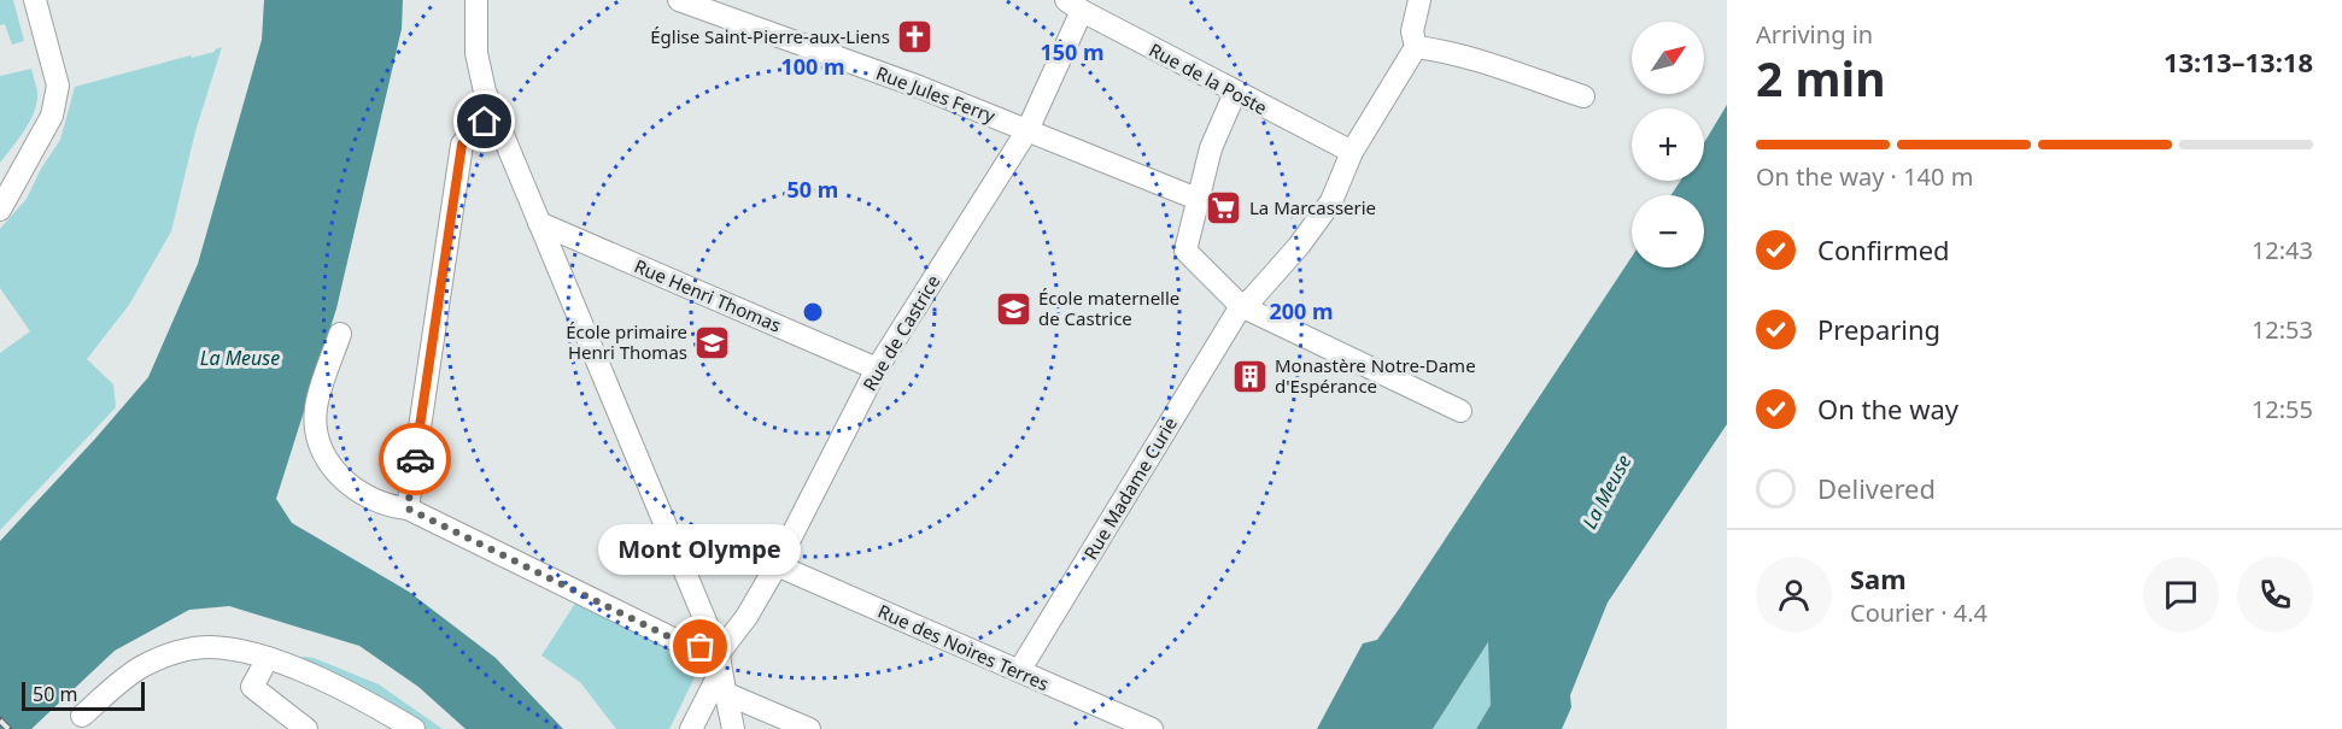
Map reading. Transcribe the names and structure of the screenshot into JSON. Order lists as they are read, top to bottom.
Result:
{
  "streets": {
    "street": [
      "Rue de la Poste",
      "Rue Jules Ferry",
      "Rue Henri Thomas",
      "Rue de Castrice",
      "Rue Madame Curie",
      "Rue des Noires Terres"
    ]
  },
  "crossings": [
    ["Rue de la Poste", "Rue de Castrice"],
    ["Rue de la Poste", "Rue Madame Curie"],
    ["Rue Jules Ferry", "Rue de Castrice"],
    ["Rue Henri Thomas", "Rue de Castrice"],
    ["Rue de Castrice", "Rue des Noires Terres"],
    ["Rue Madame Curie", "Rue des Noires Terres"]
  ],
  "water": ["La Meuse"],
  "places": {
    "church": ["Église Saint-Pierre-aux-Liens"],
    "supermarket": ["La Marcasserie"],
    "school or university": ["École maternelle de Castrice", "École primaire Henri Thomas"],
    "building": ["Monastère Notre-Dame d'Espérance"],
    "other": ["Mont Olympe"]
  },
  "scale_bar": "50 m",
  "north": "top right",
  "page": {
    "heading": ["2 min", "Arriving in", "13:13–13:18"],
    "panel": ["Sam", "Courier · 4.4"],
    "map_buttons": ["+", "−"],
    "bar": "On the way · 140 m",
    "list": [
      ["Confirmed", "12:43"],
      ["Preparing", "12:53"],
      ["On the way", "12:55"],
      "Delivered"
    ],
    "bubble": "Mont Olympe",
    "scale": "50 m"
  },
  "rings": [
    "150 m",
    "100 m",
    "50 m",
    "200 m"
  ]
}
